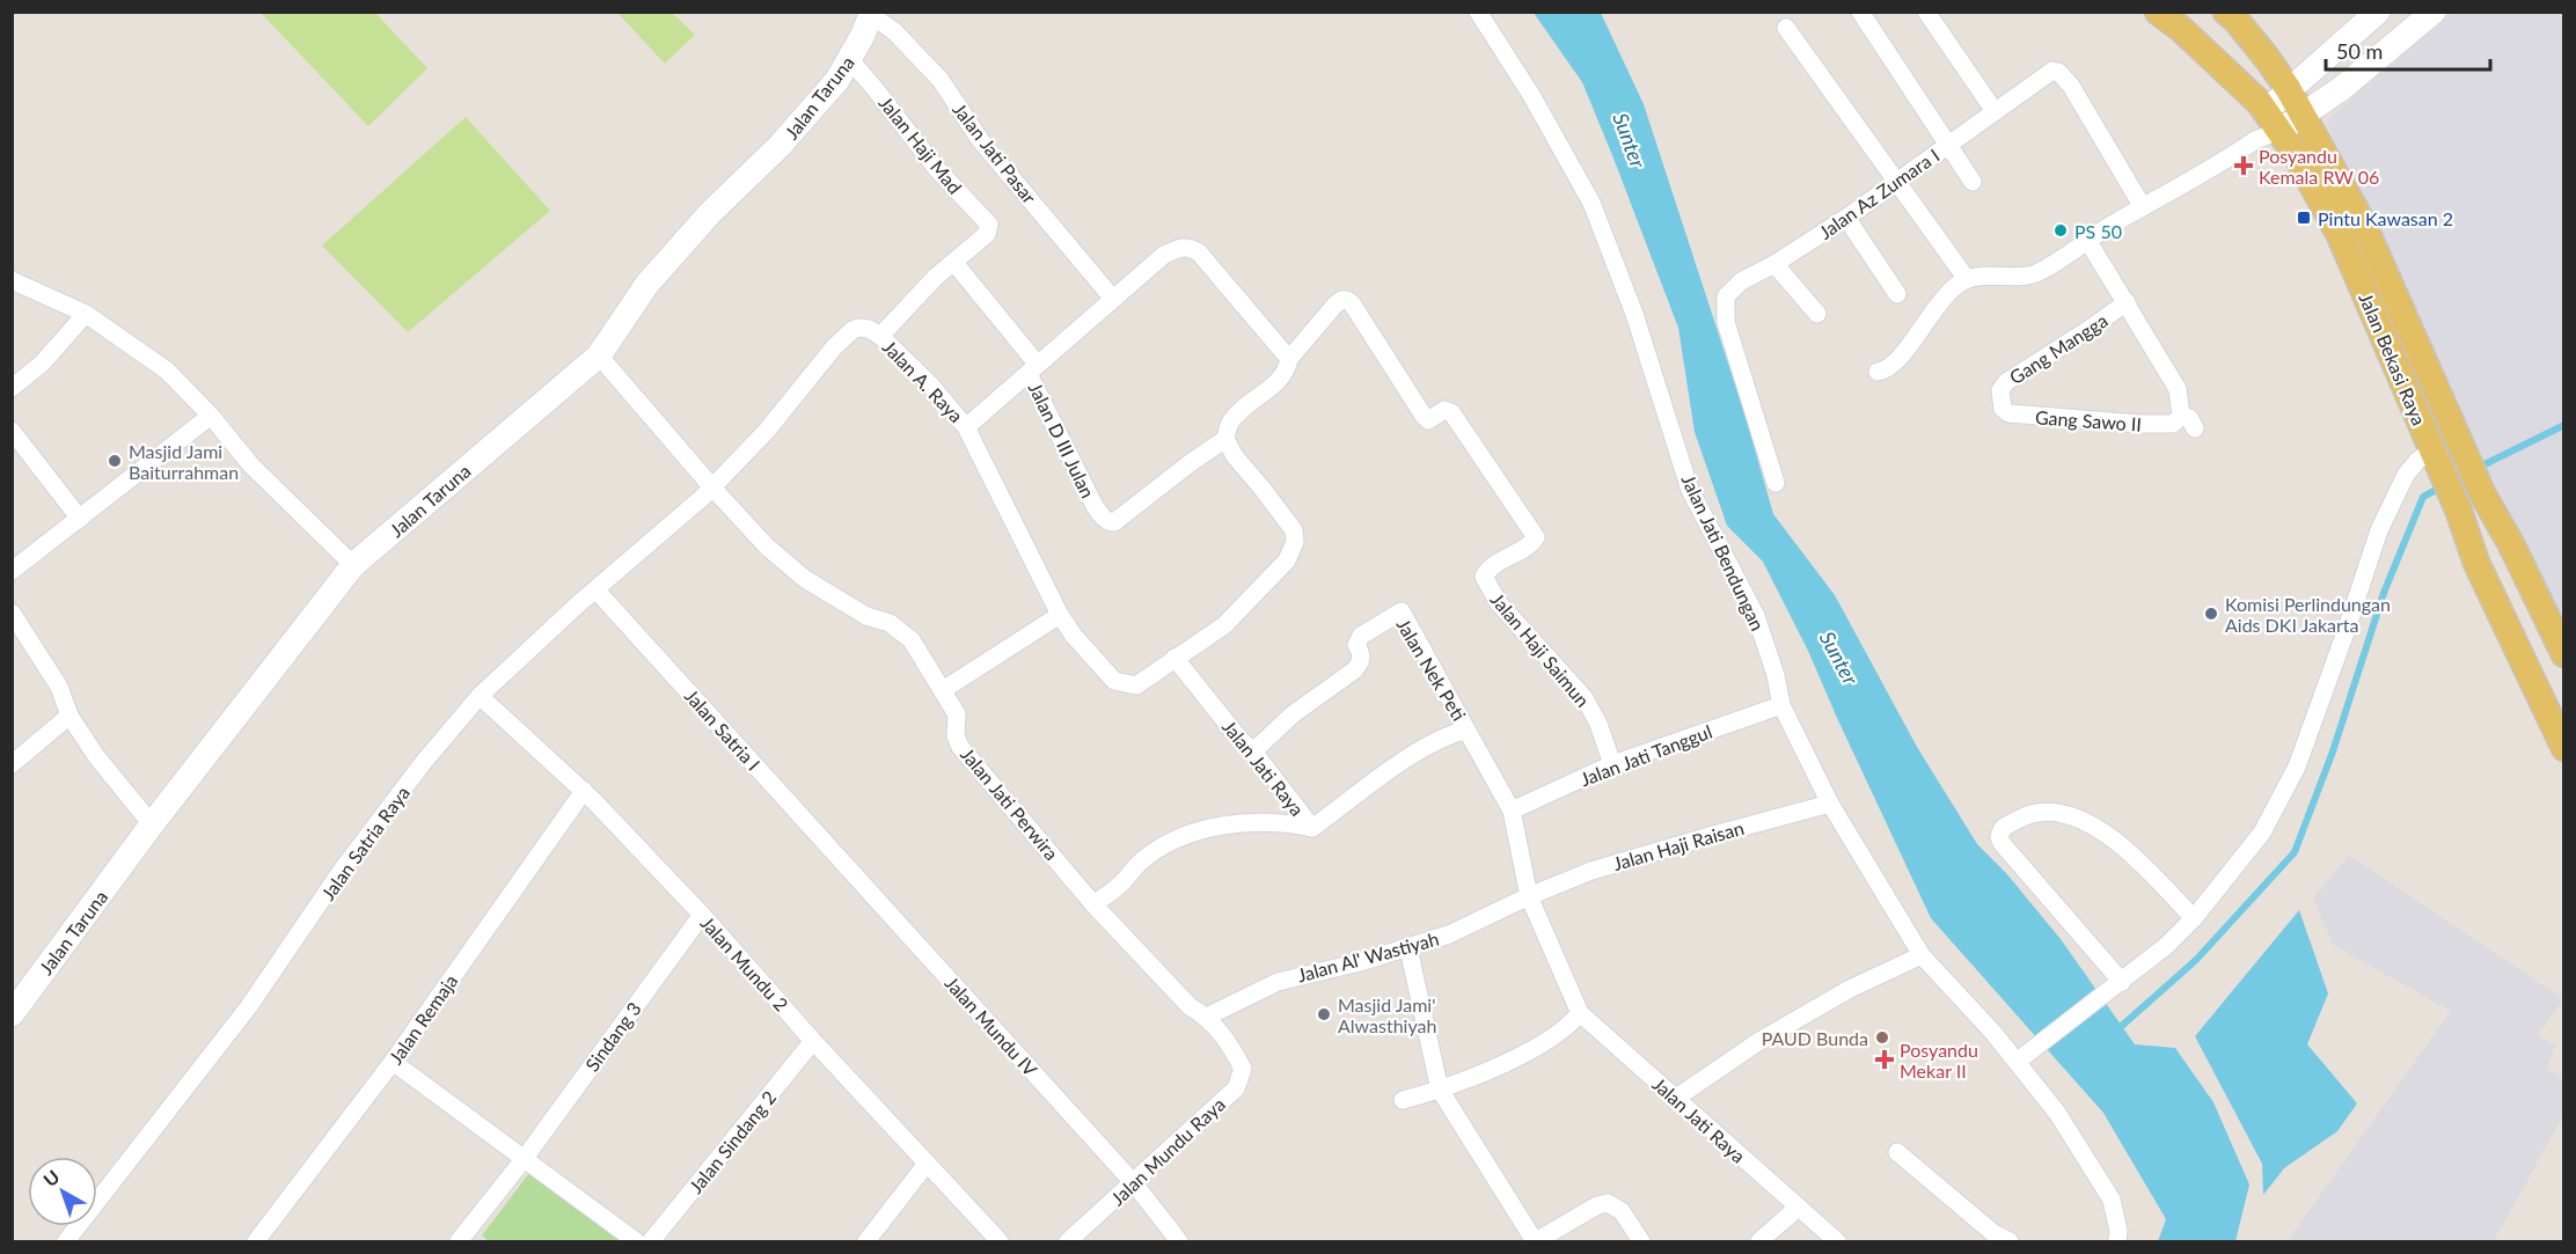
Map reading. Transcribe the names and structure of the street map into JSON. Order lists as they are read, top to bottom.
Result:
{
  "streets": {
    "main road": ["Jalan Bekasi Raya"],
    "street": [
      "Jalan Taruna",
      "Jalan Haji Mad",
      "Jalan Jati Pasar",
      "Jalan Az Zumara I",
      "Gang Mangga",
      "Jalan A. Raya",
      "Gang Sawo II",
      "Jalan D III Julan",
      "Jalan Jati Bendungan",
      "Jalan Haji Saimun",
      "Jalan Nek Peti",
      "Jalan Satria I",
      "Jalan Jati Tanggul",
      "Jalan Jati Raya",
      "Jalan Jati Perwira",
      "Jalan Satria Raya",
      "Jalan Haji Raisan",
      "Jalan Al' Wastiyah",
      "Jalan Mundu 2",
      "Jalan Remaja",
      "Jalan Mundu IV",
      "Sindang 3",
      "Jalan Sindang 2",
      "Jalan Mundu Raya"
    ]
  },
  "crossings": [
    ["Jalan Taruna", "Jalan Haji Mad"],
    ["Jalan Taruna", "Jalan Jati Pasar"],
    ["Jalan Taruna", "Jalan Jati Perwira"],
    ["Jalan Haji Mad", "Jalan D III Julan"],
    ["Gang Mangga", "Gang Sawo II"],
    ["Jalan A. Raya", "Jalan Jati Raya"],
    ["Jalan A. Raya", "Jalan Jati Perwira"],
    ["Jalan A. Raya", "Jalan Satria Raya"],
    ["Jalan Jati Bendungan", "Jalan Jati Tanggul"],
    ["Jalan Jati Bendungan", "Jalan Haji Raisan"],
    ["Jalan Haji Saimun", "Jalan Jati Tanggul"],
    ["Jalan Nek Peti", "Jalan Jati Raya"],
    ["Jalan Satria I", "Jalan Satria Raya"],
    ["Jalan Satria I", "Jalan Mundu IV"],
    ["Jalan Jati Tanggul", "Jalan Jati Raya"],
    ["Jalan Jati Raya", "Jalan Haji Raisan"],
    ["Jalan Jati Raya", "Jalan Al' Wastiyah"],
    ["Jalan Jati Perwira", "Jalan Satria Raya"],
    ["Jalan Jati Perwira", "Jalan Al' Wastiyah"],
    ["Jalan Jati Perwira", "Jalan Mundu Raya"],
    ["Jalan Satria Raya", "Jalan Mundu 2"],
    ["Jalan Haji Raisan", "Jalan Al' Wastiyah"],
    ["Jalan Al' Wastiyah", "Jalan Mundu Raya"],
    ["Jalan Mundu 2", "Jalan Remaja"],
    ["Jalan Mundu 2", "Sindang 3"],
    ["Jalan Mundu 2", "Jalan Sindang 2"],
    ["Jalan Mundu IV", "Jalan Mundu Raya"]
  ],
  "water": ["Sunter"],
  "places": {
    "health": ["Posyandu Kemala RW 06", "Posyandu Mekar II"],
    "transit": ["Pintu Kawasan 2"],
    "other": [
      "PS 50",
      "Masjid Jami Baiturrahman",
      "Komisi Perlindungan Aids DKI Jakarta",
      "Masjid Jami' Alwasthiyah",
      "PAUD Bunda"
    ]
  },
  "scale_bar": "50 m",
  "north": "top left"
}
